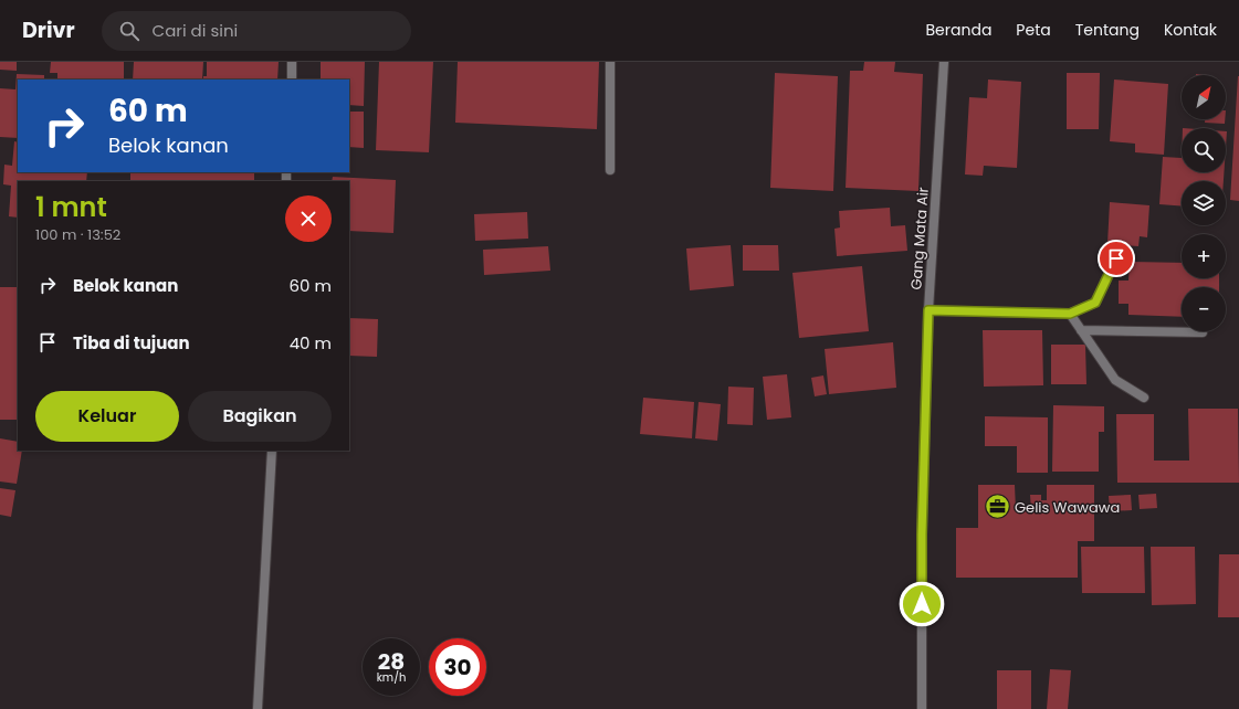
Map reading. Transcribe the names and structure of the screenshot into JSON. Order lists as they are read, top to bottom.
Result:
{
  "streets": {
    "street": ["Gang Mata Air"]
  },
  "places": {
    "office": ["Gelis Wawawa"]
  },
  "north": "top right",
  "page": {
    "header": "Drivr",
    "search": "Cari di sini",
    "nav": [
      "Beranda",
      "Peta",
      "Tentang",
      "Kontak"
    ],
    "map_buttons": ["+", "−"],
    "turn": ["60 m", "Belok kanan"],
    "heading": ["1 mnt", "100 m · 13:52"],
    "list": [
      {
        "name": "Belok kanan",
        "value": "60 m"
      },
      {
        "name": "Tiba di tujuan",
        "value": "40 m"
      }
    ],
    "buttons": ["Keluar", "Bagikan"],
    "speed": "28 km/h",
    "limit": "30"
  }
}
